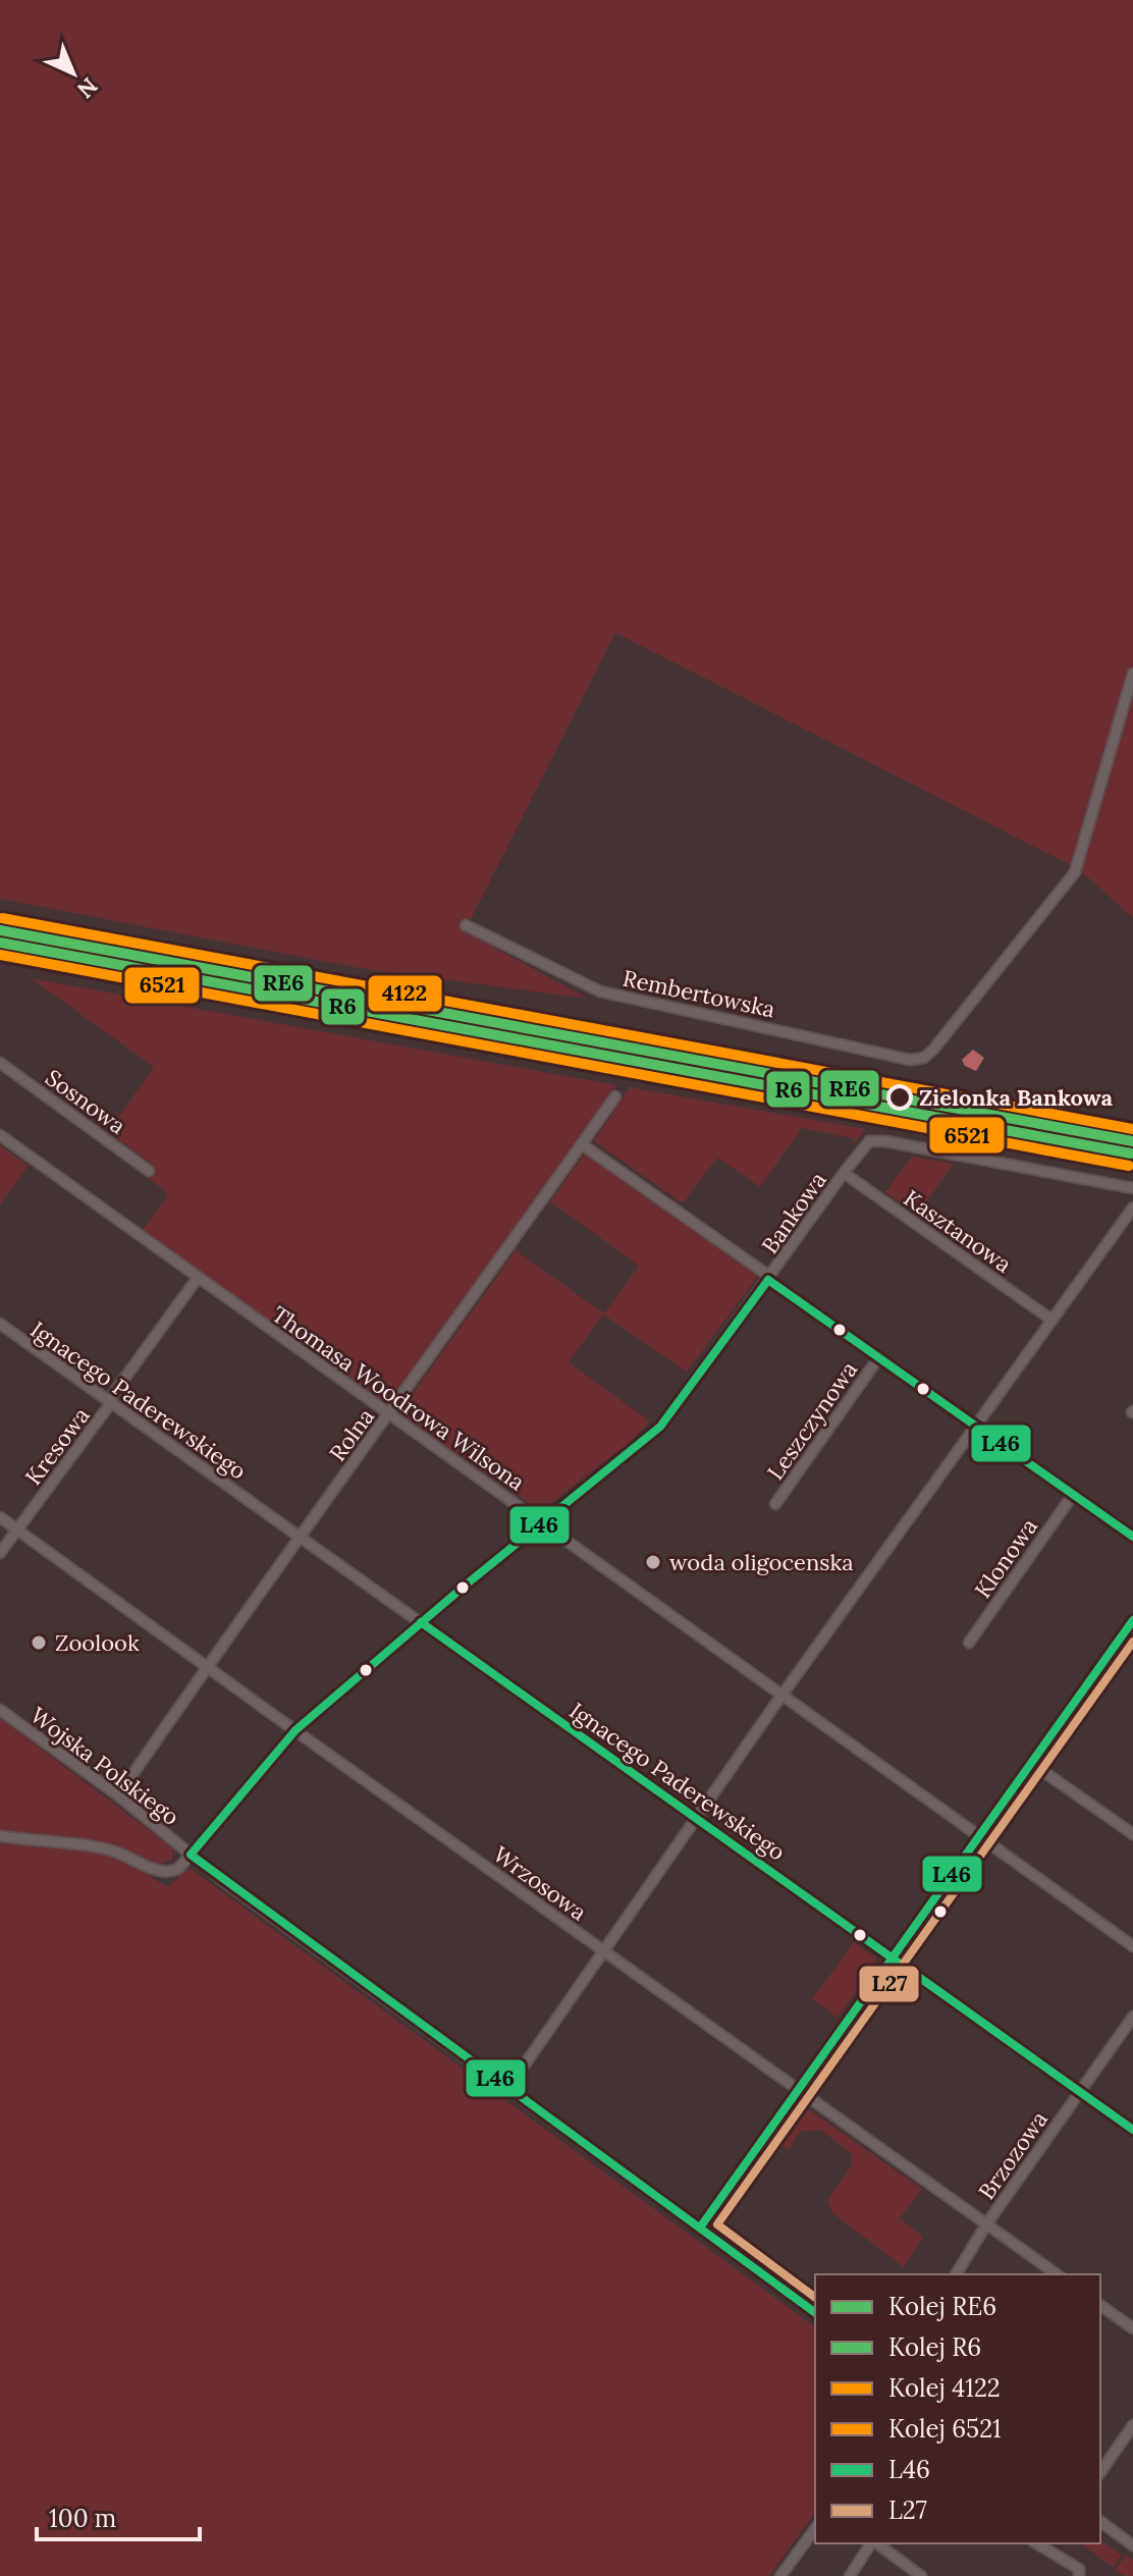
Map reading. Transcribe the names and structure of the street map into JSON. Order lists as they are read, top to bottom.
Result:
{
  "streets": {
    "street": [
      "Rembertowska",
      "Sosnowa",
      "Bankowa",
      "Kasztanowa",
      "Thomasa Woodrowa Wilsona",
      "Ignacego Paderewskiego",
      "Leszczynowa",
      "Rolna",
      "Kresowa",
      "Klonowa",
      "Wojska Polskiego",
      "Wrzosowa",
      "Brzozowa"
    ]
  },
  "crossings": [
    ["Bankowa", "Kasztanowa"],
    ["Bankowa", "Thomasa Woodrowa Wilsona"],
    ["Bankowa", "Ignacego Paderewskiego"],
    ["Bankowa", "Wojska Polskiego"],
    ["Bankowa", "Wrzosowa"],
    ["Thomasa Woodrowa Wilsona", "Rolna"],
    ["Thomasa Woodrowa Wilsona", "Kresowa"],
    ["Ignacego Paderewskiego", "Rolna"],
    ["Ignacego Paderewskiego", "Kresowa"],
    ["Ignacego Paderewskiego", "Brzozowa"],
    ["Rolna", "Wojska Polskiego"],
    ["Rolna", "Wrzosowa"],
    ["Kresowa", "Wrzosowa"],
    ["Wrzosowa", "Brzozowa"]
  ],
  "places": ["Zielonka Bankowa", "woda oligocenska", "Zoolook"],
  "lines": [
    "rail line 4122",
    "rail line RE6",
    "rail line R6",
    "rail line 6521",
    "transit line L46",
    "transit line L27"
  ],
  "legend": [
    "Kolej RE6",
    "Kolej R6",
    "Kolej 4122",
    "Kolej 6521",
    "L46",
    "L27"
  ],
  "scale_bar": "100 m",
  "north": "bottom right"
}
